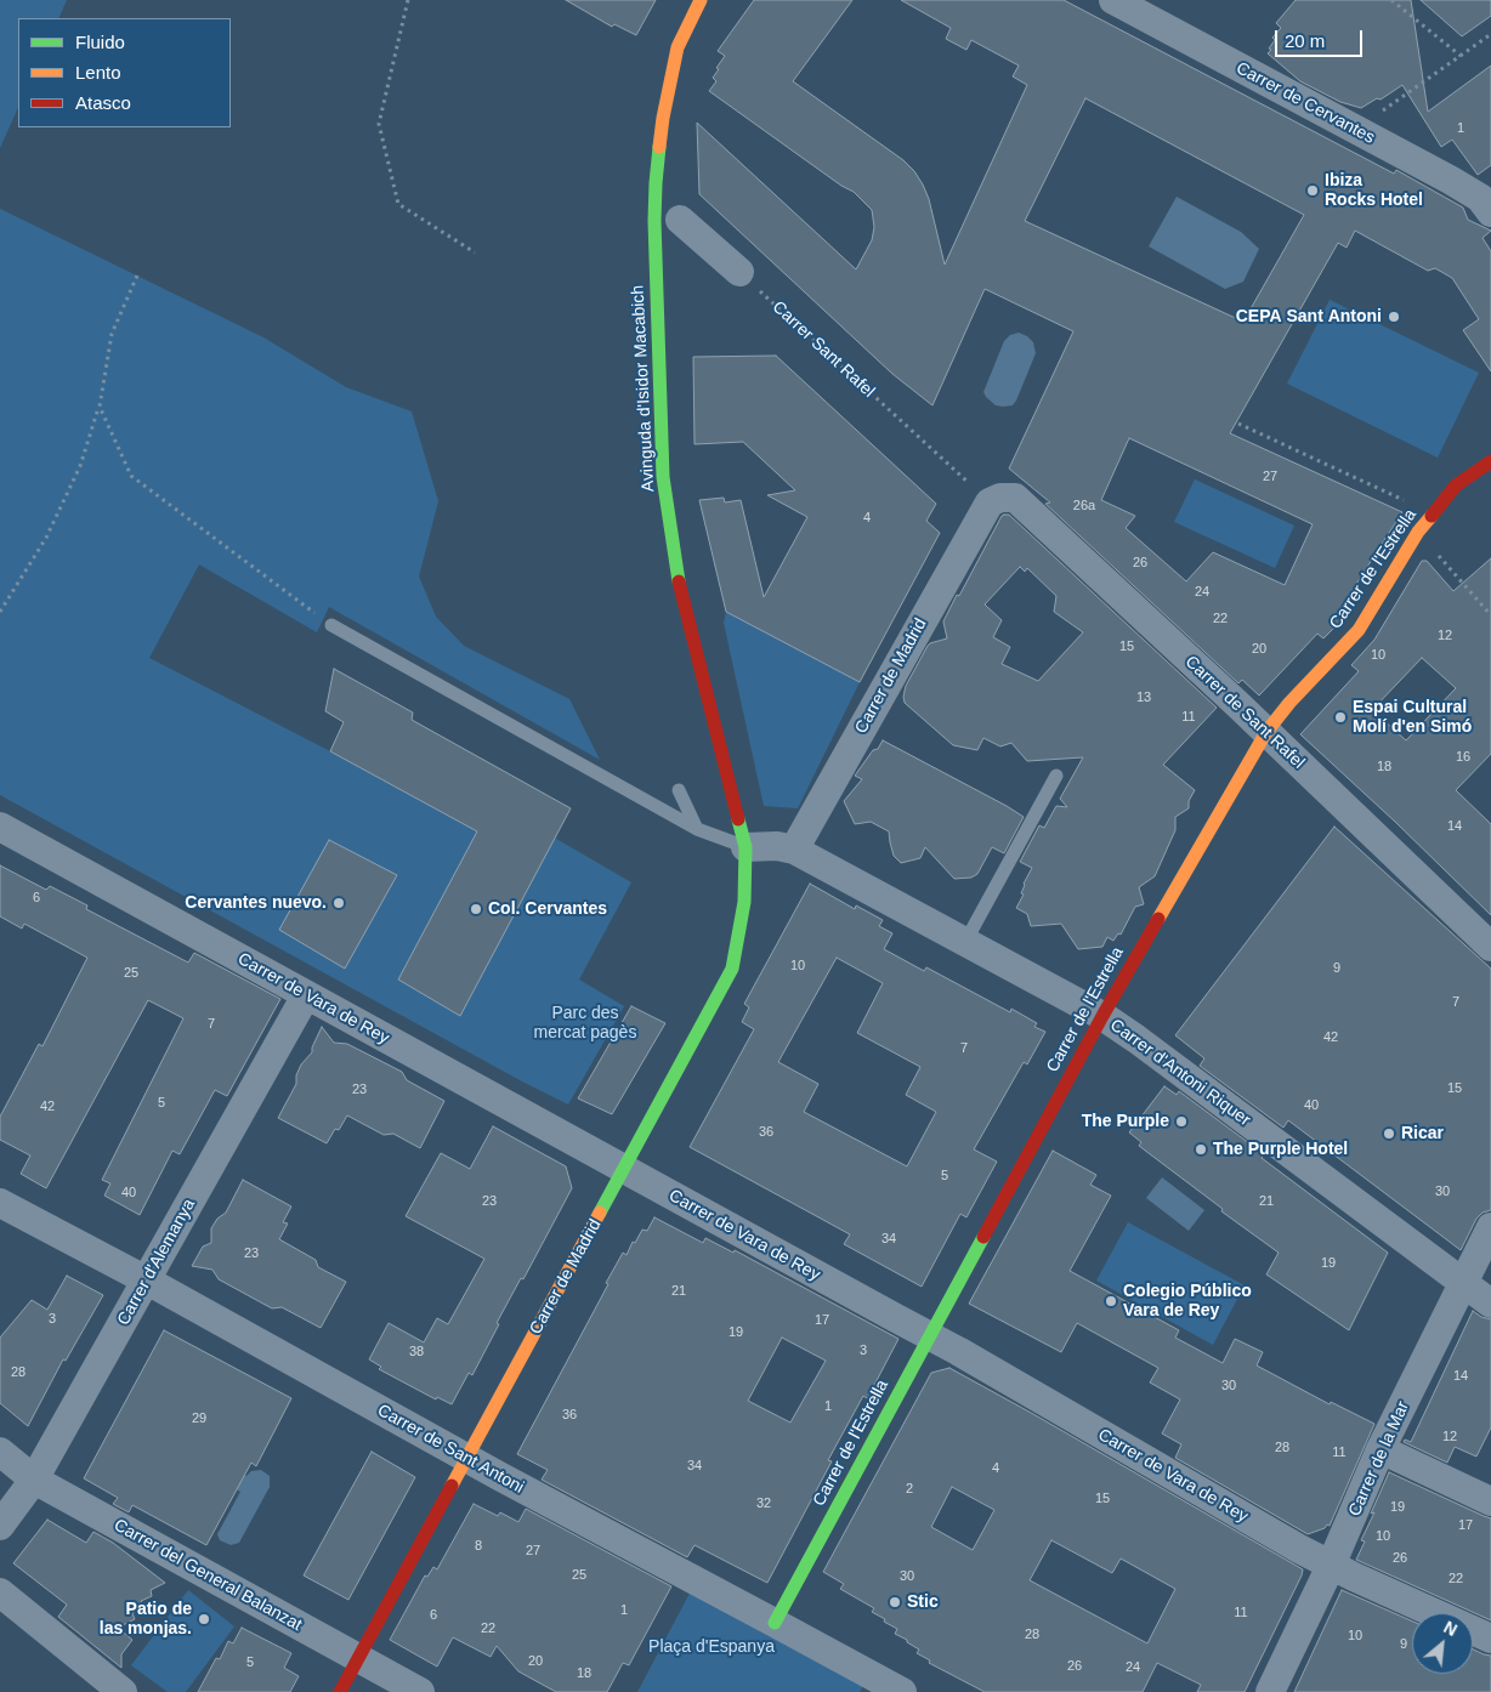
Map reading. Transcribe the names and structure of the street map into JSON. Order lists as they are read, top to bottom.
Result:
{
  "streets": {
    "street": [
      "Carrer de Cervantes",
      "Avinguda d'Isidor Macabich",
      "Carrer de l'Estrella",
      "Carrer de Madrid",
      "Carrer de Sant Rafel",
      "Carrer de Vara de Rey",
      "Carrer d'Antoni Riquer",
      "Carrer d'Alemanya",
      "Carrer de Sant Antoni",
      "Carrer de la Mar",
      "Carrer del General Balanzat"
    ],
    "path": ["Carrer Sant Rafel"]
  },
  "crossings": [
    ["Avinguda d'Isidor Macabich", "Carrer de Madrid"],
    ["Avinguda d'Isidor Macabich", "Carrer d'Antoni Riquer"],
    ["Carrer de l'Estrella", "Carrer de Sant Rafel"],
    ["Carrer de l'Estrella", "Carrer de Vara de Rey"],
    ["Carrer de l'Estrella", "Carrer d'Antoni Riquer"],
    ["Carrer de l'Estrella", "Carrer de Sant Antoni"],
    ["Carrer de Madrid", "Carrer de Sant Rafel"],
    ["Carrer de Madrid", "Carrer de Vara de Rey"],
    ["Carrer de Madrid", "Carrer d'Antoni Riquer"],
    ["Carrer de Madrid", "Carrer de Sant Antoni"],
    ["Carrer de Madrid", "Carrer del General Balanzat"],
    ["Carrer de Vara de Rey", "Carrer d'Alemanya"],
    ["Carrer de Vara de Rey", "Carrer de la Mar"],
    ["Carrer d'Antoni Riquer", "Carrer de la Mar"],
    ["Carrer d'Alemanya", "Carrer de Sant Antoni"],
    ["Carrer d'Alemanya", "Carrer del General Balanzat"]
  ],
  "parks": ["Parc des mercat pagès", "Plaça d'Espanya"],
  "places": [
    "Ibiza Rocks Hotel",
    "CEPA Sant Antoni",
    "Espai Cultural Molí d'en Simó",
    "Cervantes nuevo.",
    "Col. Cervantes",
    "The Purple",
    "Ricar",
    "The Purple Hotel",
    "Colegio Público Vara de Rey",
    "Stic",
    "Patio de las monjas."
  ],
  "house_numbers": [
    "1",
    "27",
    "26a",
    "4",
    "26",
    "24",
    "22",
    "12",
    "15",
    "20",
    "10",
    "13",
    "11",
    "16",
    "18",
    "14",
    "6",
    "10",
    "9",
    "25",
    "7",
    "7",
    "42",
    "7",
    "15",
    "23",
    "5",
    "40",
    "42",
    "36",
    "5",
    "30",
    "40",
    "23",
    "21",
    "34",
    "23",
    "19",
    "21",
    "3",
    "17",
    "19",
    "3",
    "38",
    "28",
    "14",
    "30",
    "1",
    "36",
    "29",
    "12",
    "28",
    "11",
    "34",
    "4",
    "2",
    "15",
    "32",
    "19",
    "17",
    "10",
    "8",
    "27",
    "26",
    "25",
    "30",
    "22",
    "1",
    "11",
    "6",
    "22",
    "28",
    "10",
    "9",
    "20",
    "5",
    "26",
    "24",
    "18"
  ],
  "legend": ["Fluido", "Lento", "Atasco"],
  "scale_bar": "20 m",
  "north": "top right"
}
